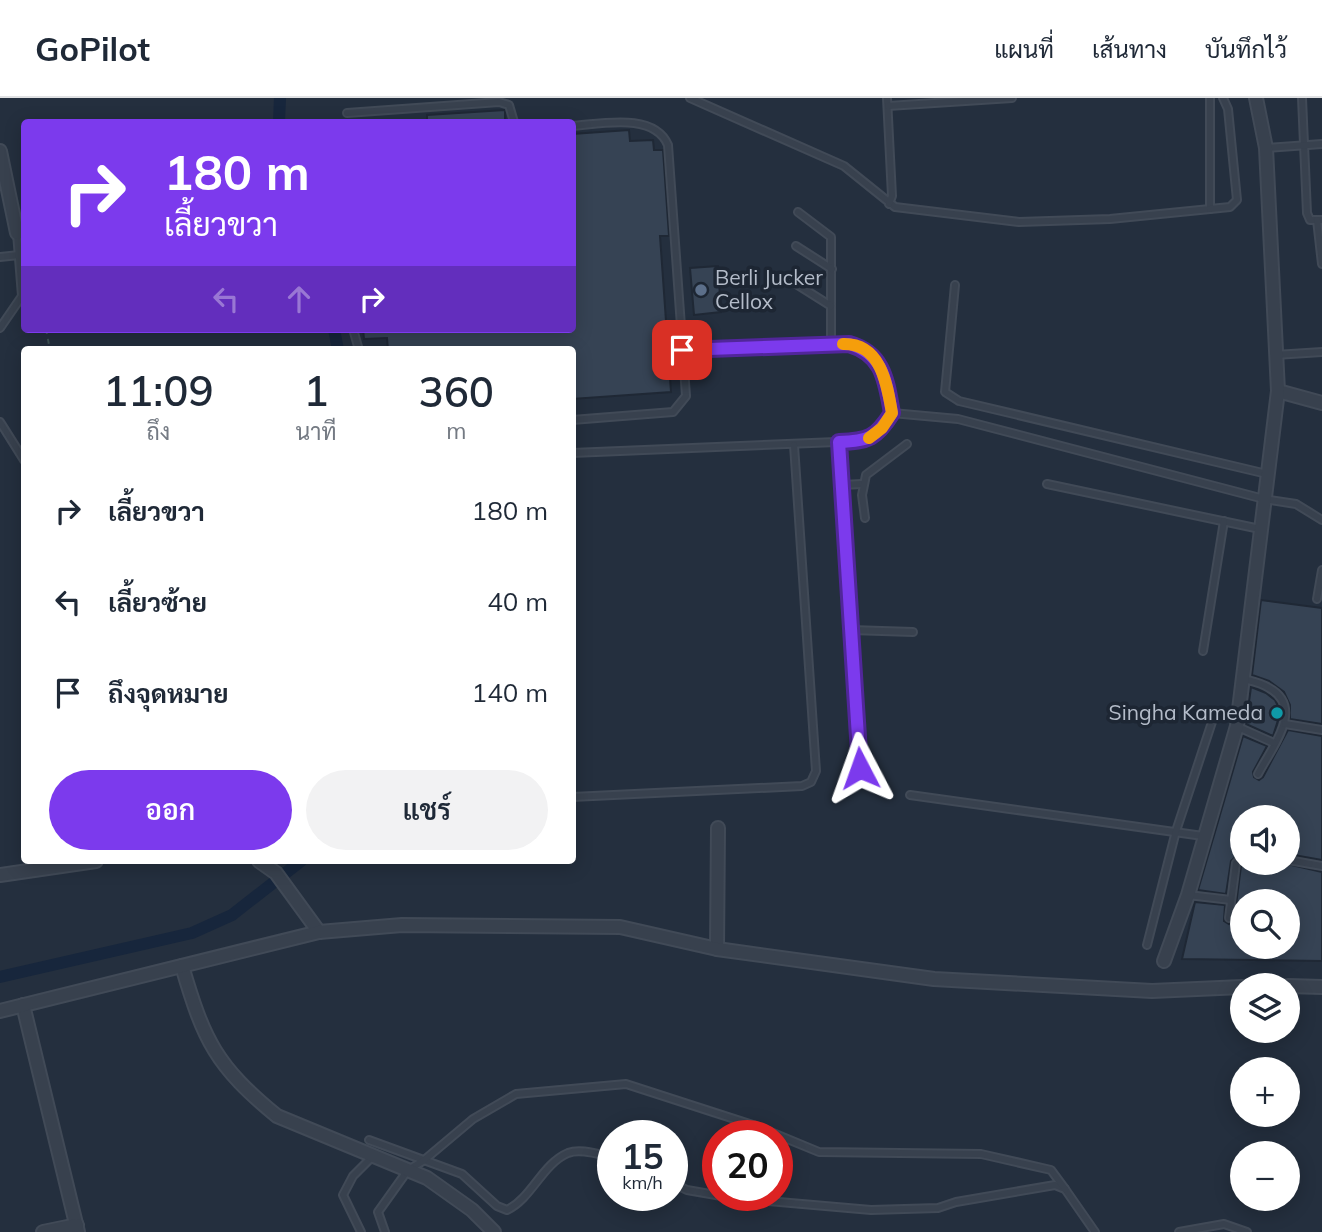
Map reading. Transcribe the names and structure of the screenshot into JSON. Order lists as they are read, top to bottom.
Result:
{
  "places": ["Berli Jucker Cellox", "Singha Kameda"],
  "page": {
    "header": "GoPilot",
    "nav": ["แผนที่", "เส้นทาง", "บันทึกไว้"],
    "turn": ["180 m", "เลี้ยวขวา"],
    "eta": [
      "11:09",
      "ถึง",
      "1",
      "นาที",
      "360",
      "m"
    ],
    "list": [
      {
        "name": "เลี้ยวขวา",
        "value": "180 m"
      },
      {
        "name": "เลี้ยวซ้าย",
        "value": "40 m"
      },
      {
        "name": "ถึงจุดหมาย",
        "value": "140 m"
      }
    ],
    "buttons": ["ออก", "แชร์"],
    "map_buttons": ["+", "−"],
    "speed": "15 km/h",
    "limit": "20"
  }
}
